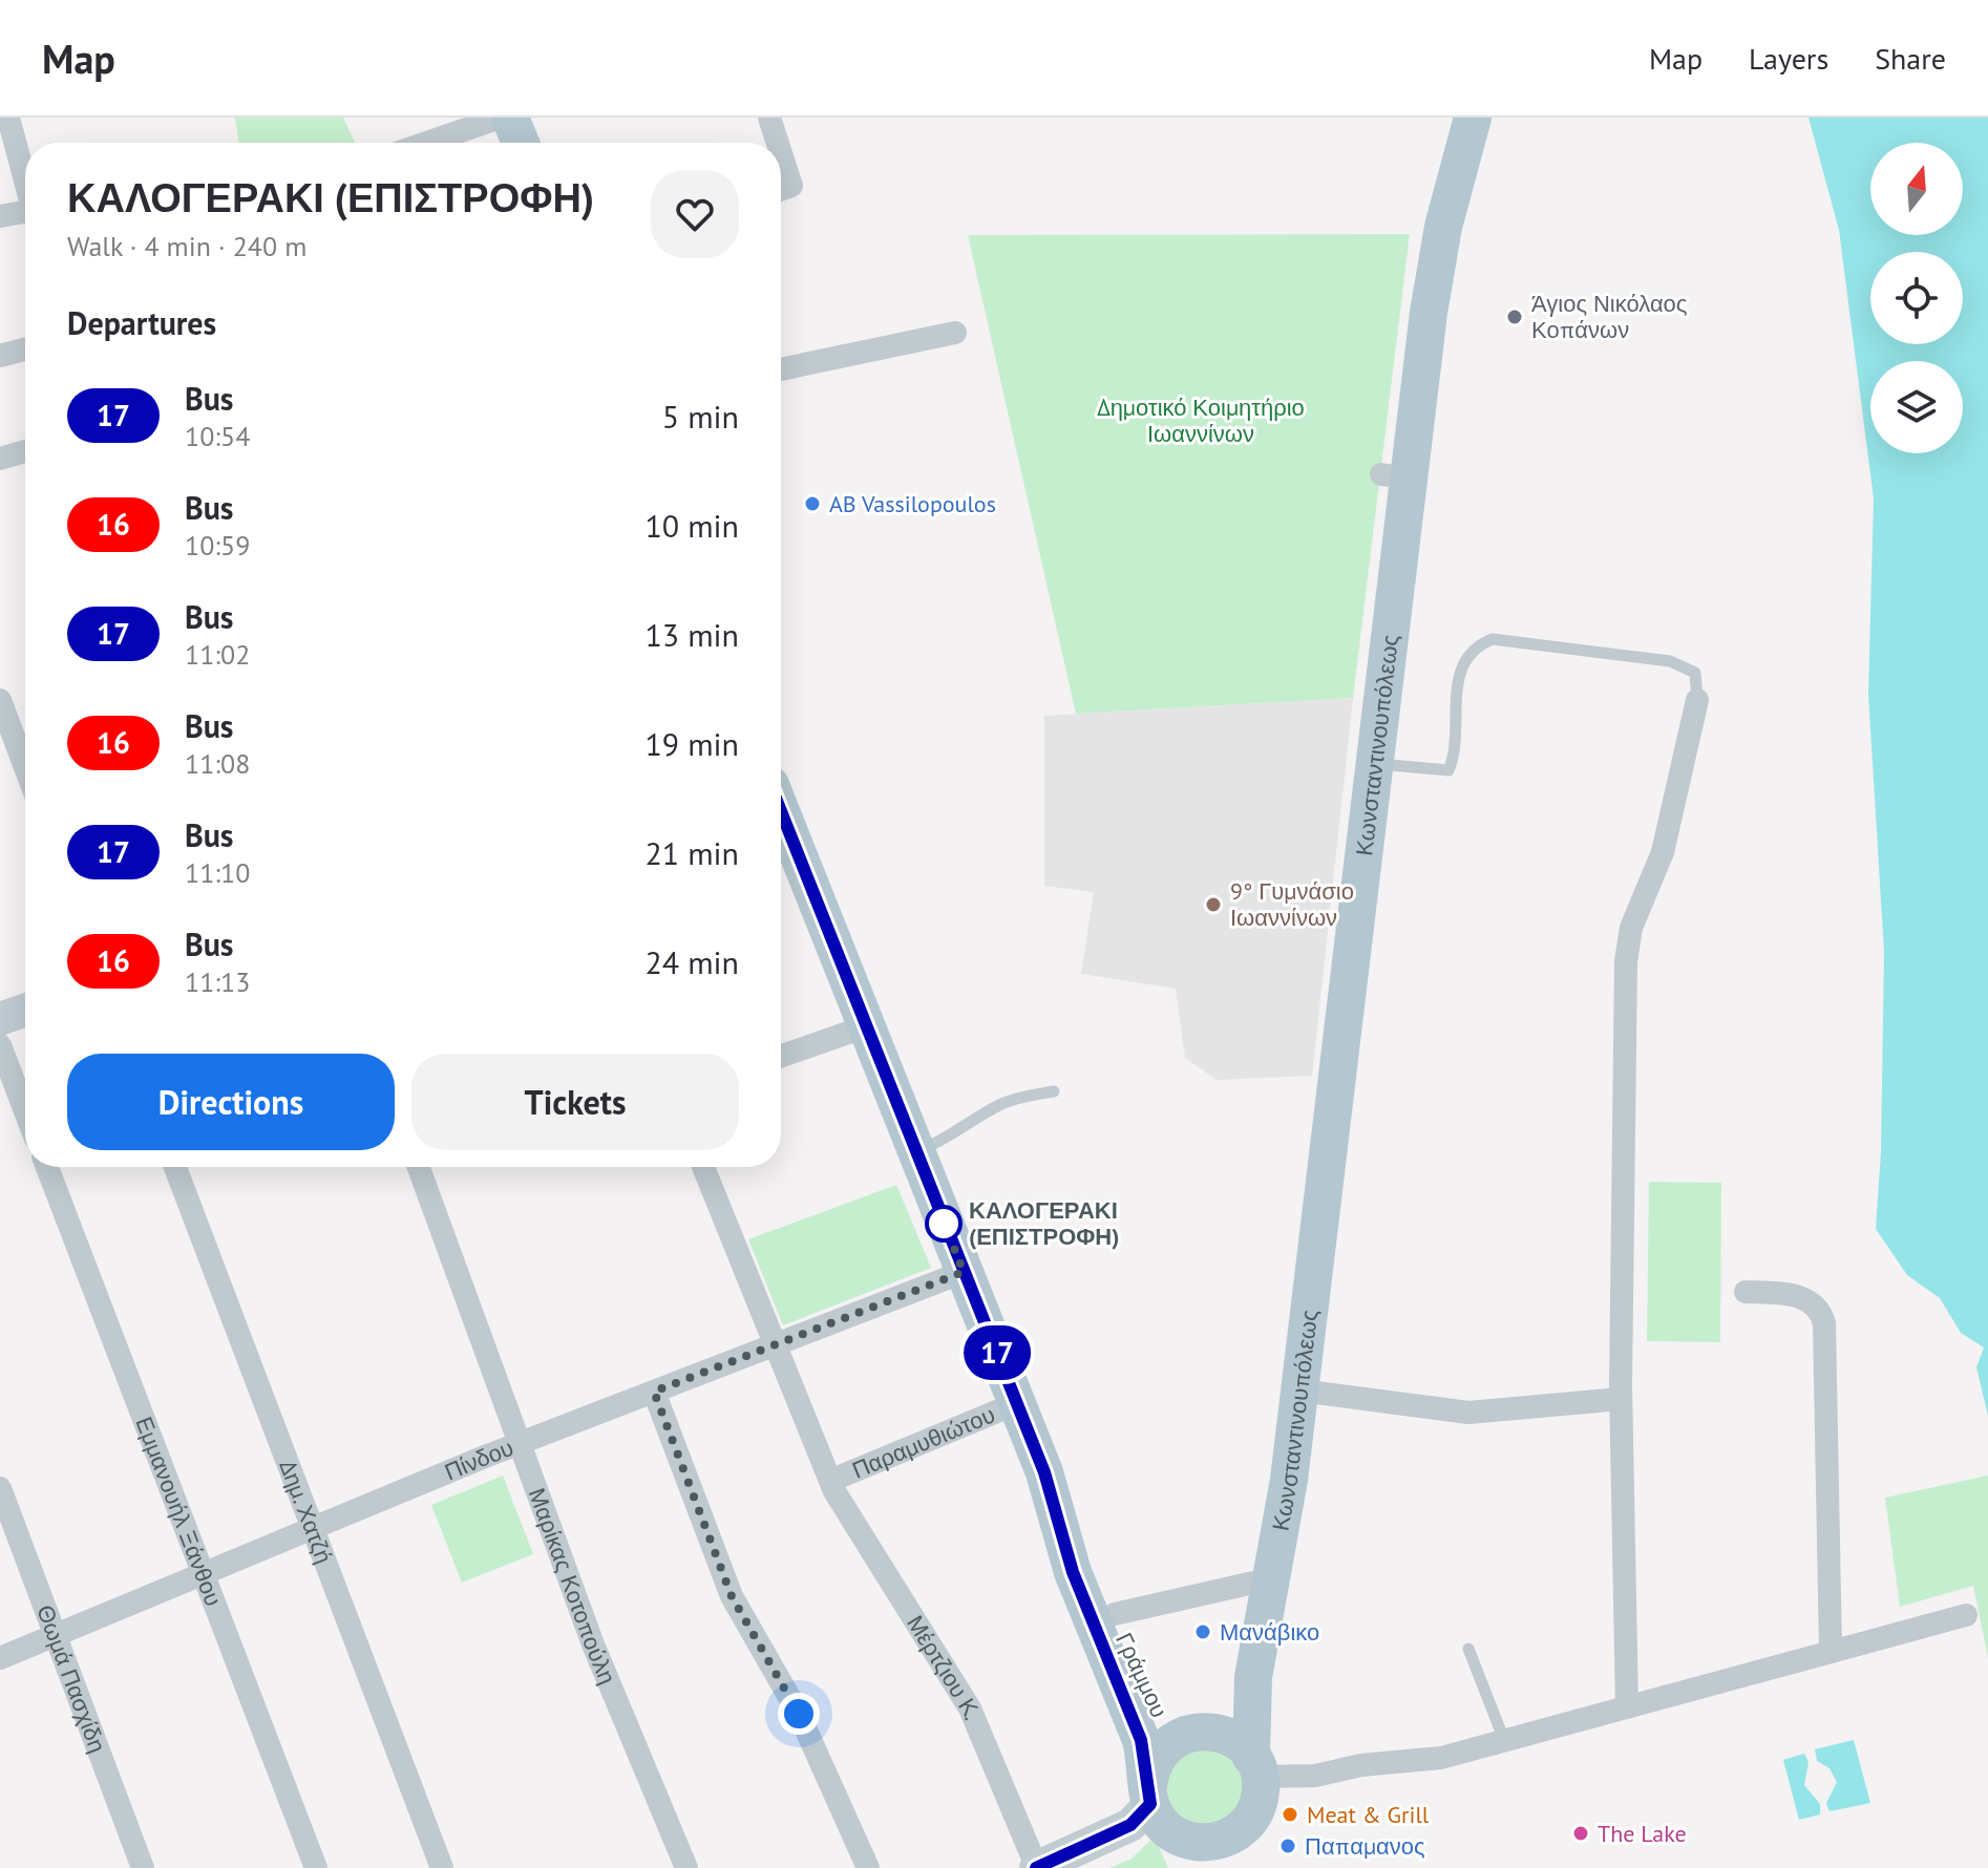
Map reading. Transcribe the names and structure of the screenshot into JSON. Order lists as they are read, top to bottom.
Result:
{
  "streets": {
    "main road": ["Κωνσταντινουπόλεως", "Γράμμου"],
    "street": [
      "Παραμυθιώτου",
      "Πίνδου",
      "Εμμανουήλ Ξάνθου",
      "Δημ. Χατζή",
      "Μαρίκας Κοτοπούλη",
      "Μέρτζιου Κ.",
      "Θωμά Πασχίδη"
    ]
  },
  "crossings": [
    ["Κωνσταντινουπόλεως", "Γράμμου"],
    ["Παραμυθιώτου", "Μέρτζιου Κ."],
    ["Παραμυθιώτου", "Γράμμου"],
    ["Πίνδου", "Εμμανουήλ Ξάνθου"],
    ["Πίνδου", "Δημ. Χατζή"],
    ["Πίνδου", "Μαρίκας Κοτοπούλη"],
    ["Πίνδου", "Μέρτζιου Κ."],
    ["Πίνδου", "Γράμμου"],
    ["Πίνδου", "Θωμά Πασχίδη"]
  ],
  "parks": ["Δημοτικό Κοιμητήριο Ιωαννίνων"],
  "places": [
    "Άγιος Νικόλαος Κοπάνων",
    "AB Vassilopoulos",
    "9° Γυμνάσιο Ιωαννίνων",
    "ΚΑΛΟΓΕΡΑΚΙ (ΕΠΙΣΤΡΟΦΗ)",
    "Μανάβικο",
    "Meat & Grill",
    "The Lake",
    "Παπαμανος"
  ],
  "lines": ["bus line 17"],
  "north": "top",
  "page": {
    "header": "Map",
    "nav": ["Map", "Layers", "Share"],
    "on_map": "17",
    "heading": [
      ["ΚΑΛΟΓΕΡΑΚΙ (ΕΠΙΣΤΡΟΦΗ)", "Walk · 4 min · 240 m"],
      "Departures"
    ],
    "list": [
      {
        "mark": "17",
        "name": "Bus",
        "note": "10:54",
        "value": "5 min"
      },
      {
        "mark": "16",
        "name": "Bus",
        "note": "10:59",
        "value": "10 min"
      },
      {
        "mark": "17",
        "name": "Bus",
        "note": "11:02",
        "value": "13 min"
      },
      {
        "mark": "16",
        "name": "Bus",
        "note": "11:08",
        "value": "19 min"
      },
      {
        "mark": "17",
        "name": "Bus",
        "note": "11:10",
        "value": "21 min"
      },
      {
        "mark": "16",
        "name": "Bus",
        "note": "11:13",
        "value": "24 min"
      }
    ],
    "buttons": ["Directions", "Tickets"]
  }
}
